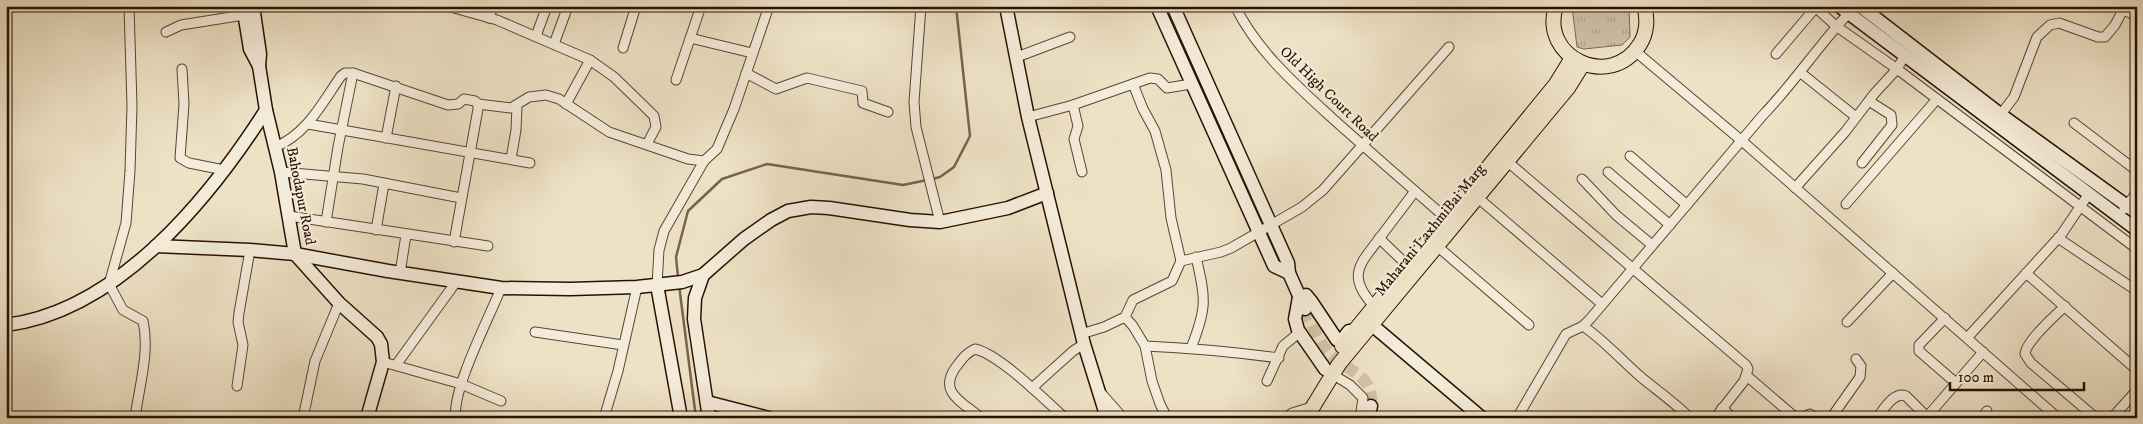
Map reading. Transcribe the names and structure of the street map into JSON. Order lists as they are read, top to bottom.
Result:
{
  "streets": {
    "main road": ["Maharani LaxhmiBai Marg"],
    "street": ["Old High Court Road", "Bahodapur Road"]
  },
  "scale_bar": "100 m"
}
